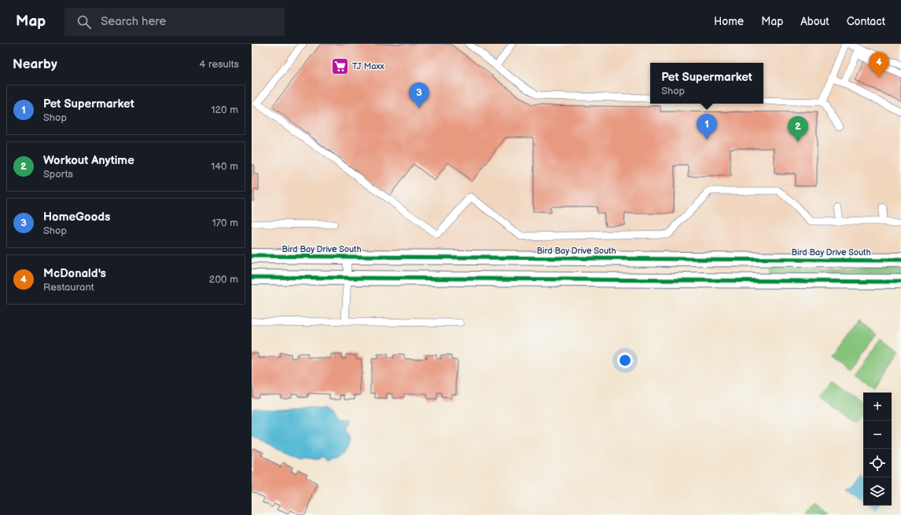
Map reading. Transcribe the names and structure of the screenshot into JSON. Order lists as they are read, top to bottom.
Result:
{
  "streets": {
    "street": ["Bird Bay Drive South"]
  },
  "places": {
    "supermarket": ["TJ Maxx"]
  },
  "page": {
    "header": "Map",
    "search": "Search here",
    "nav": [
      "Home",
      "Map",
      "About",
      "Contact"
    ],
    "heading": ["Nearby", "4 results"],
    "pins": [
      "4",
      "3",
      "1",
      "2"
    ],
    "popup": ["Pet Supermarket", "Shop"],
    "list": [
      {
        "mark": "1",
        "name": "Pet Supermarket",
        "note": "Shop",
        "value": "120 m"
      },
      {
        "mark": "2",
        "name": "Workout Anytime",
        "note": "Sports",
        "value": "140 m"
      },
      {
        "mark": "3",
        "name": "HomeGoods",
        "note": "Shop",
        "value": "170 m"
      },
      {
        "mark": "4",
        "name": "McDonald's",
        "note": "Restaurant",
        "value": "200 m"
      }
    ],
    "map_buttons": ["+", "−"]
  }
}
